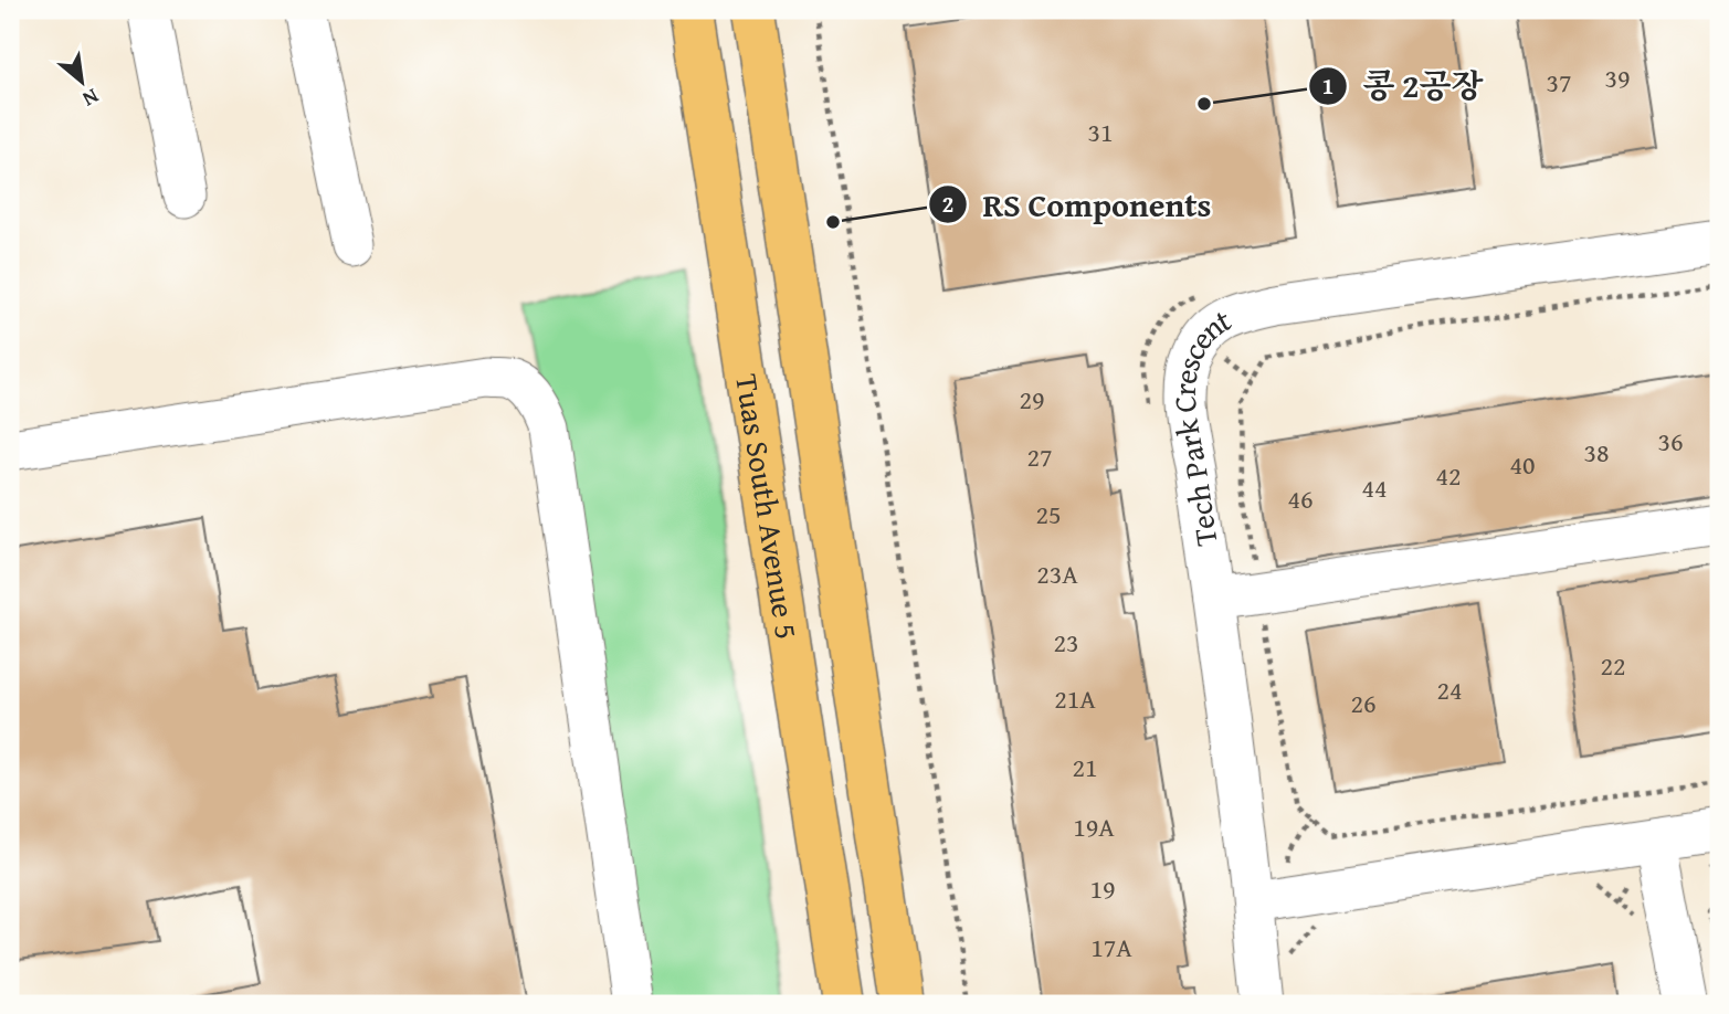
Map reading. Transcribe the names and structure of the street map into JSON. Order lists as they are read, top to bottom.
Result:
{
  "streets": {
    "main road": ["Tuas South Avenue 5"],
    "street": ["Tech Park Crescent"]
  },
  "places": ["콩 2공장", "RS Components"],
  "house_numbers": [
    "39",
    "37",
    "31",
    "29",
    "36",
    "38",
    "27",
    "40",
    "42",
    "44",
    "46",
    "25",
    "23A",
    "23",
    "22",
    "24",
    "21A",
    "26",
    "21",
    "19A",
    "19",
    "17A"
  ],
  "north": "bottom right"
}
